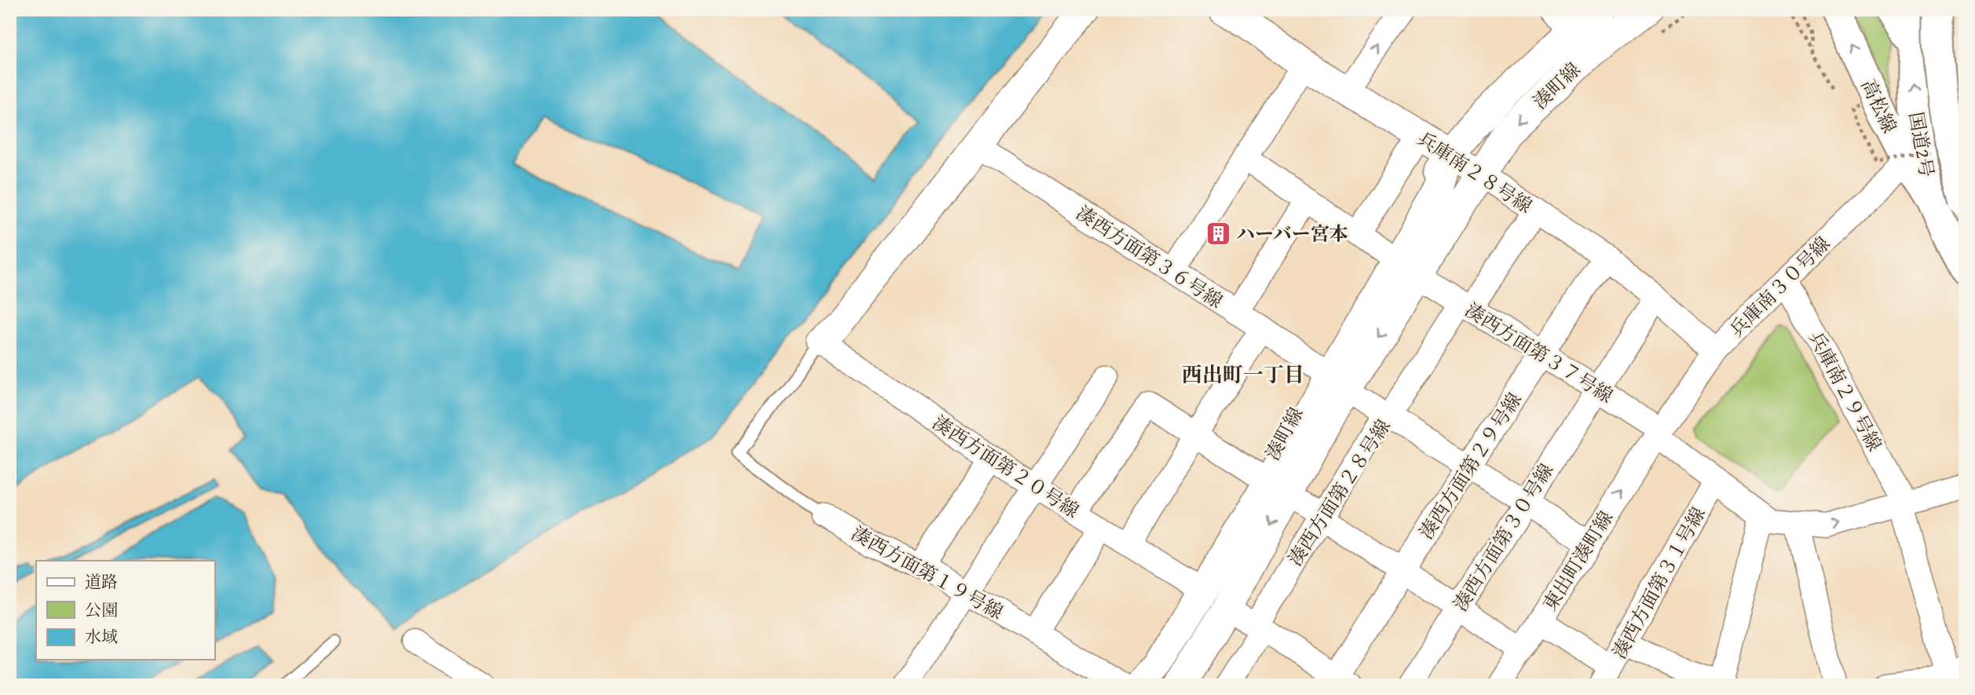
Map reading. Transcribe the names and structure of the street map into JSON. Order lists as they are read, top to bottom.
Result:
{
  "streets": {
    "main road": ["高松線", "国道2号"],
    "street": [
      "湊町線",
      "兵庫南２８号線",
      "湊西方面第３６号線",
      "兵庫南３０号線",
      "湊西方面第３７号線",
      "兵庫南２９号線",
      "湊西方面第２９号線",
      "湊西方面第２０号線",
      "湊西方面第２８号線",
      "湊西方面第３０号線",
      "東出町湊町線",
      "湊西方面第１９号線",
      "湊西方面第３１号線"
    ]
  },
  "crossings": [
    ["湊町線", "兵庫南２８号線"],
    ["湊町線", "湊西方面第３６号線"],
    ["湊町線", "湊西方面第３７号線"],
    ["湊町線", "湊西方面第２０号線"],
    ["湊町線", "湊西方面第１９号線"],
    ["高松線", "国道2号"],
    ["高松線", "兵庫南３０号線"],
    ["国道2号", "兵庫南３０号線"],
    ["兵庫南２８号線", "兵庫南３０号線"],
    ["兵庫南２８号線", "湊西方面第２９号線"],
    ["兵庫南２８号線", "湊西方面第２８号線"],
    ["兵庫南２８号線", "湊西方面第３０号線"],
    ["兵庫南３０号線", "湊西方面第３７号線"],
    ["兵庫南３０号線", "兵庫南２９号線"],
    ["兵庫南３０号線", "東出町湊町線"],
    ["湊西方面第３７号線", "湊西方面第２９号線"],
    ["湊西方面第３７号線", "湊西方面第２８号線"],
    ["湊西方面第３７号線", "湊西方面第３０号線"],
    ["湊西方面第３７号線", "東出町湊町線"],
    ["湊西方面第３７号線", "湊西方面第３１号線"],
    ["湊西方面第２０号線", "湊西方面第１９号線"]
  ],
  "districts": ["西出町一丁目"],
  "places": {
    "building": ["ハーバー宮本"]
  },
  "legend": ["道路", "公園", "水域"]
}
